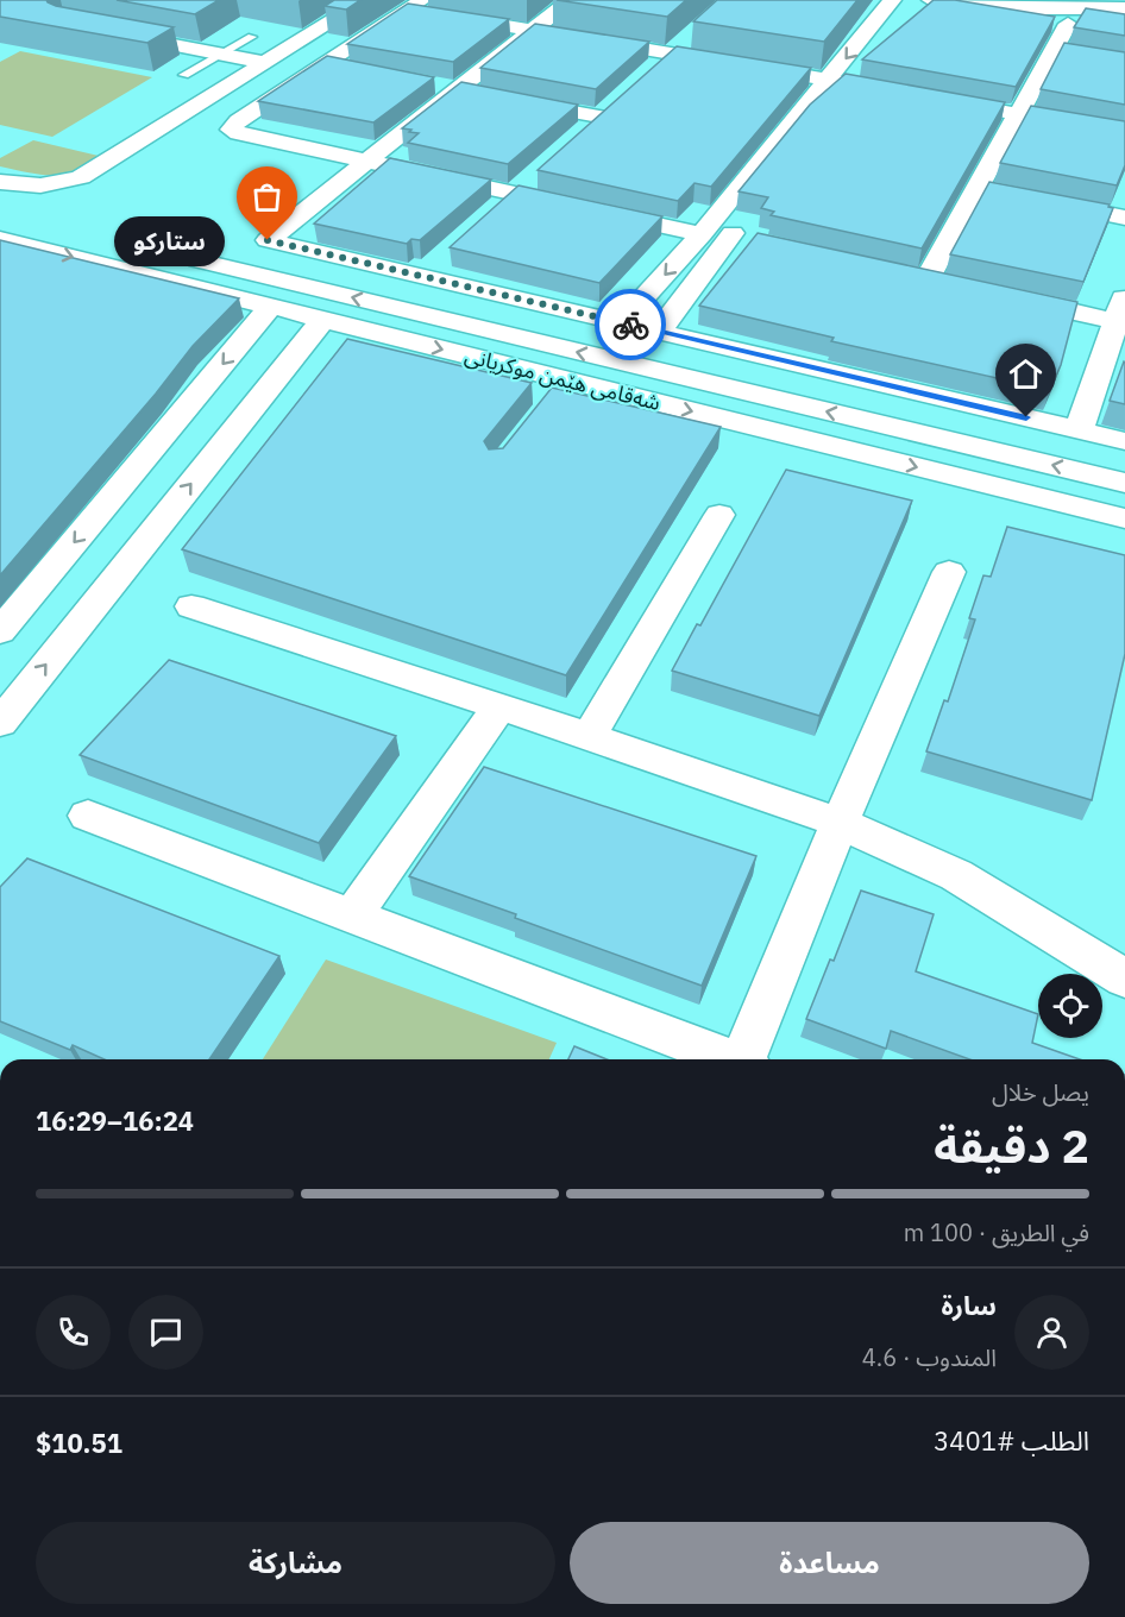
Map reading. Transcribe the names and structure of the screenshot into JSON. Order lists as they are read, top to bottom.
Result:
{
  "streets": {
    "street": ["شەقامی هێمن موکریانی"]
  },
  "places": ["ستاركو"],
  "page": {
    "bubble": "ستاركو",
    "heading": ["2 دقيقة", "يصل خلال", "16:24–16:29"],
    "panel": [
      "سارة",
      "المندوب · 4.6",
      "الطلب #3401",
      "$10.51"
    ],
    "bar": "في الطريق · 100 m",
    "buttons": ["مساعدة", "مشاركة"]
  }
}
